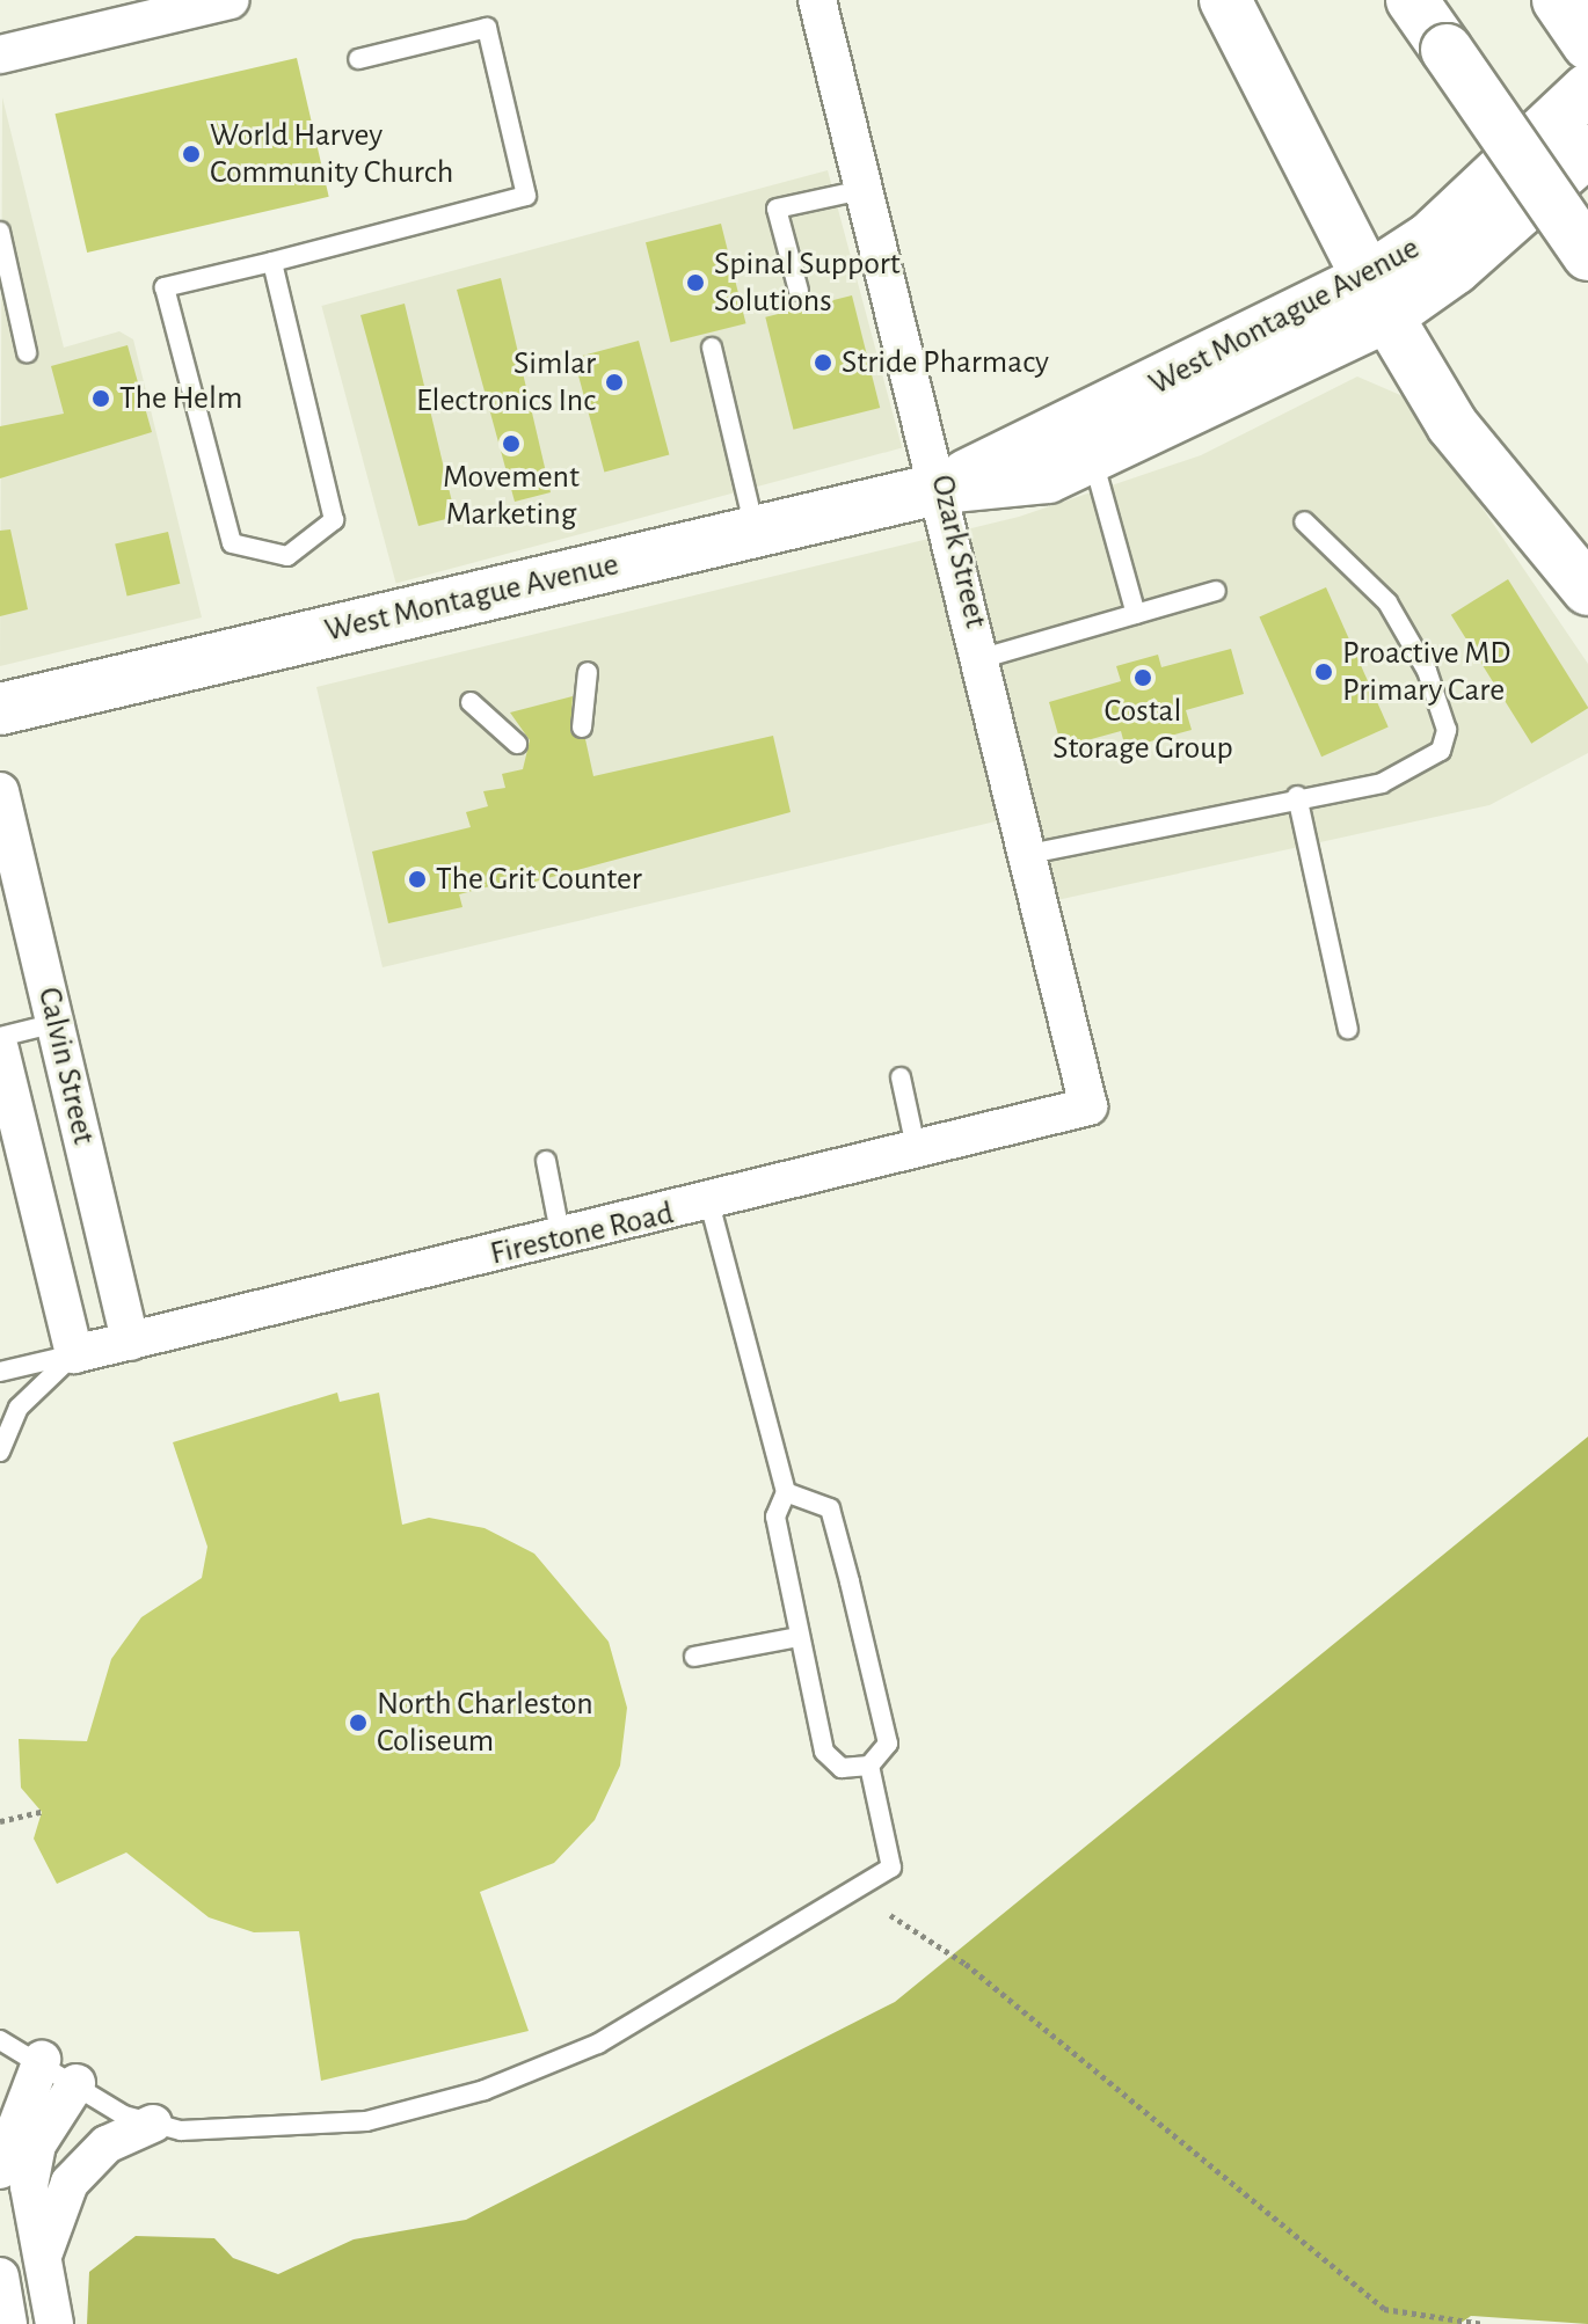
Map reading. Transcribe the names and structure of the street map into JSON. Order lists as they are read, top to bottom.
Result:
{
  "streets": {
    "main road": ["West Montague Avenue"],
    "street": ["Ozark Street", "Calvin Street", "Firestone Road"]
  },
  "crossings": [
    ["West Montague Avenue", "Ozark Street"],
    ["Ozark Street", "Firestone Road"],
    ["Calvin Street", "Firestone Road"]
  ],
  "places": [
    "World Harvey Community Church",
    "Spinal Support Solutions",
    "Stride Pharmacy",
    "Simlar Electronics Inc",
    "The Helm",
    "Movement Marketing",
    "Proactive MD Primary Care",
    "Costal Storage Group",
    "The Grit Counter",
    "North Charleston Coliseum"
  ]
}
